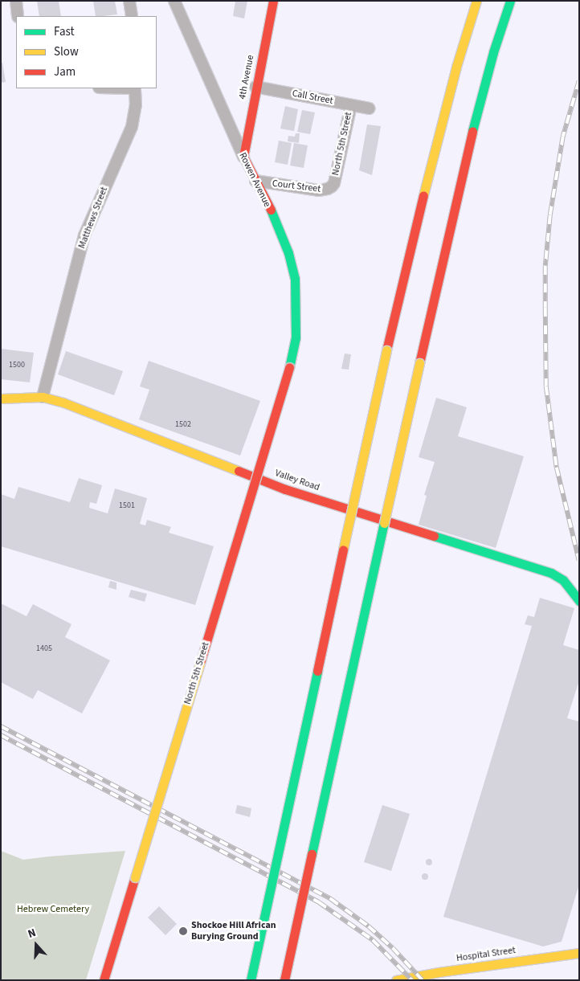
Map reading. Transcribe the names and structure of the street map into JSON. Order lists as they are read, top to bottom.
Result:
{
  "streets": {
    "main road": [
      "4th Avenue",
      "North 5th Street",
      "Rowen Avenue",
      "Valley Road",
      "Hospital Street"
    ],
    "street": ["Call Street", "Court Street", "Matthews Street"]
  },
  "crossings": [
    ["4th Avenue", "Call Street"],
    ["4th Avenue", "Rowen Avenue"],
    ["Call Street", "North 5th Street"],
    ["North 5th Street", "Rowen Avenue"],
    ["North 5th Street", "Court Street"],
    ["Rowen Avenue", "Court Street"],
    ["Matthews Street", "Valley Road"]
  ],
  "parks": ["Hebrew Cemetery"],
  "places": ["Shockoe Hill African Burying Ground"],
  "house_numbers": [
    "1500",
    "1502",
    "1501",
    "1405"
  ],
  "legend": ["Fast", "Slow", "Jam"],
  "north": "top"
}
